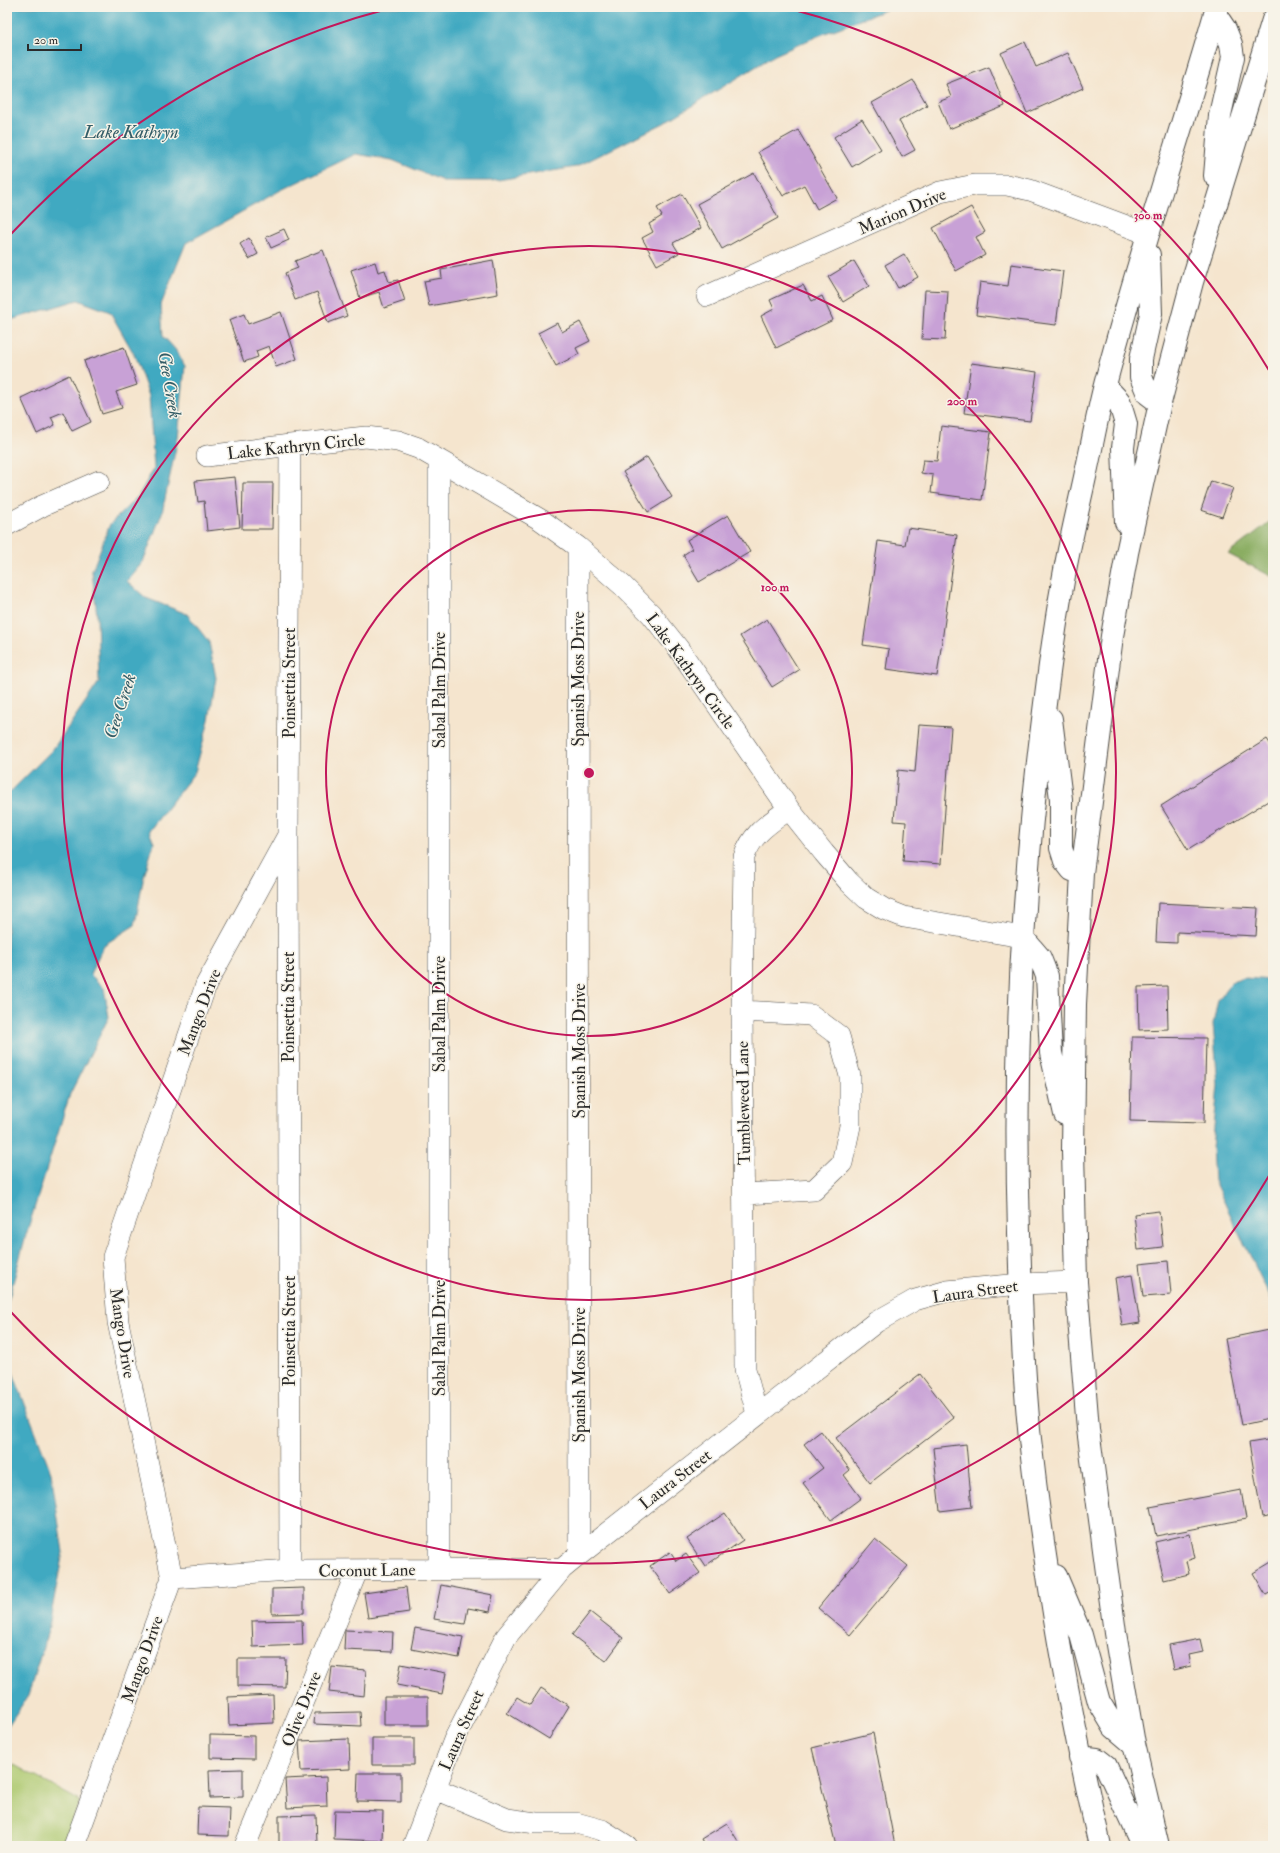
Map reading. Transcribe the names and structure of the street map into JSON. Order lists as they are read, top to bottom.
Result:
{
  "streets": {
    "street": [
      "Marion Drive",
      "Lake Kathryn Circle",
      "Spanish Moss Drive",
      "Poinsettia Street",
      "Sabal Palm Drive",
      "Mango Drive",
      "Tumbleweed Lane",
      "Laura Street",
      "Coconut Lane",
      "Olive Drive"
    ]
  },
  "crossings": [
    ["Lake Kathryn Circle", "Spanish Moss Drive"],
    ["Lake Kathryn Circle", "Poinsettia Street"],
    ["Lake Kathryn Circle", "Sabal Palm Drive"],
    ["Lake Kathryn Circle", "Tumbleweed Lane"],
    ["Spanish Moss Drive", "Laura Street"],
    ["Poinsettia Street", "Mango Drive"],
    ["Poinsettia Street", "Coconut Lane"],
    ["Sabal Palm Drive", "Coconut Lane"],
    ["Mango Drive", "Coconut Lane"],
    ["Tumbleweed Lane", "Laura Street"],
    ["Laura Street", "Coconut Lane"],
    ["Coconut Lane", "Olive Drive"]
  ],
  "water": ["Lake Kathryn", "Gee Creek"],
  "scale_bar": "20 m",
  "rings": ["300 m", "200 m", "100 m"]
}
